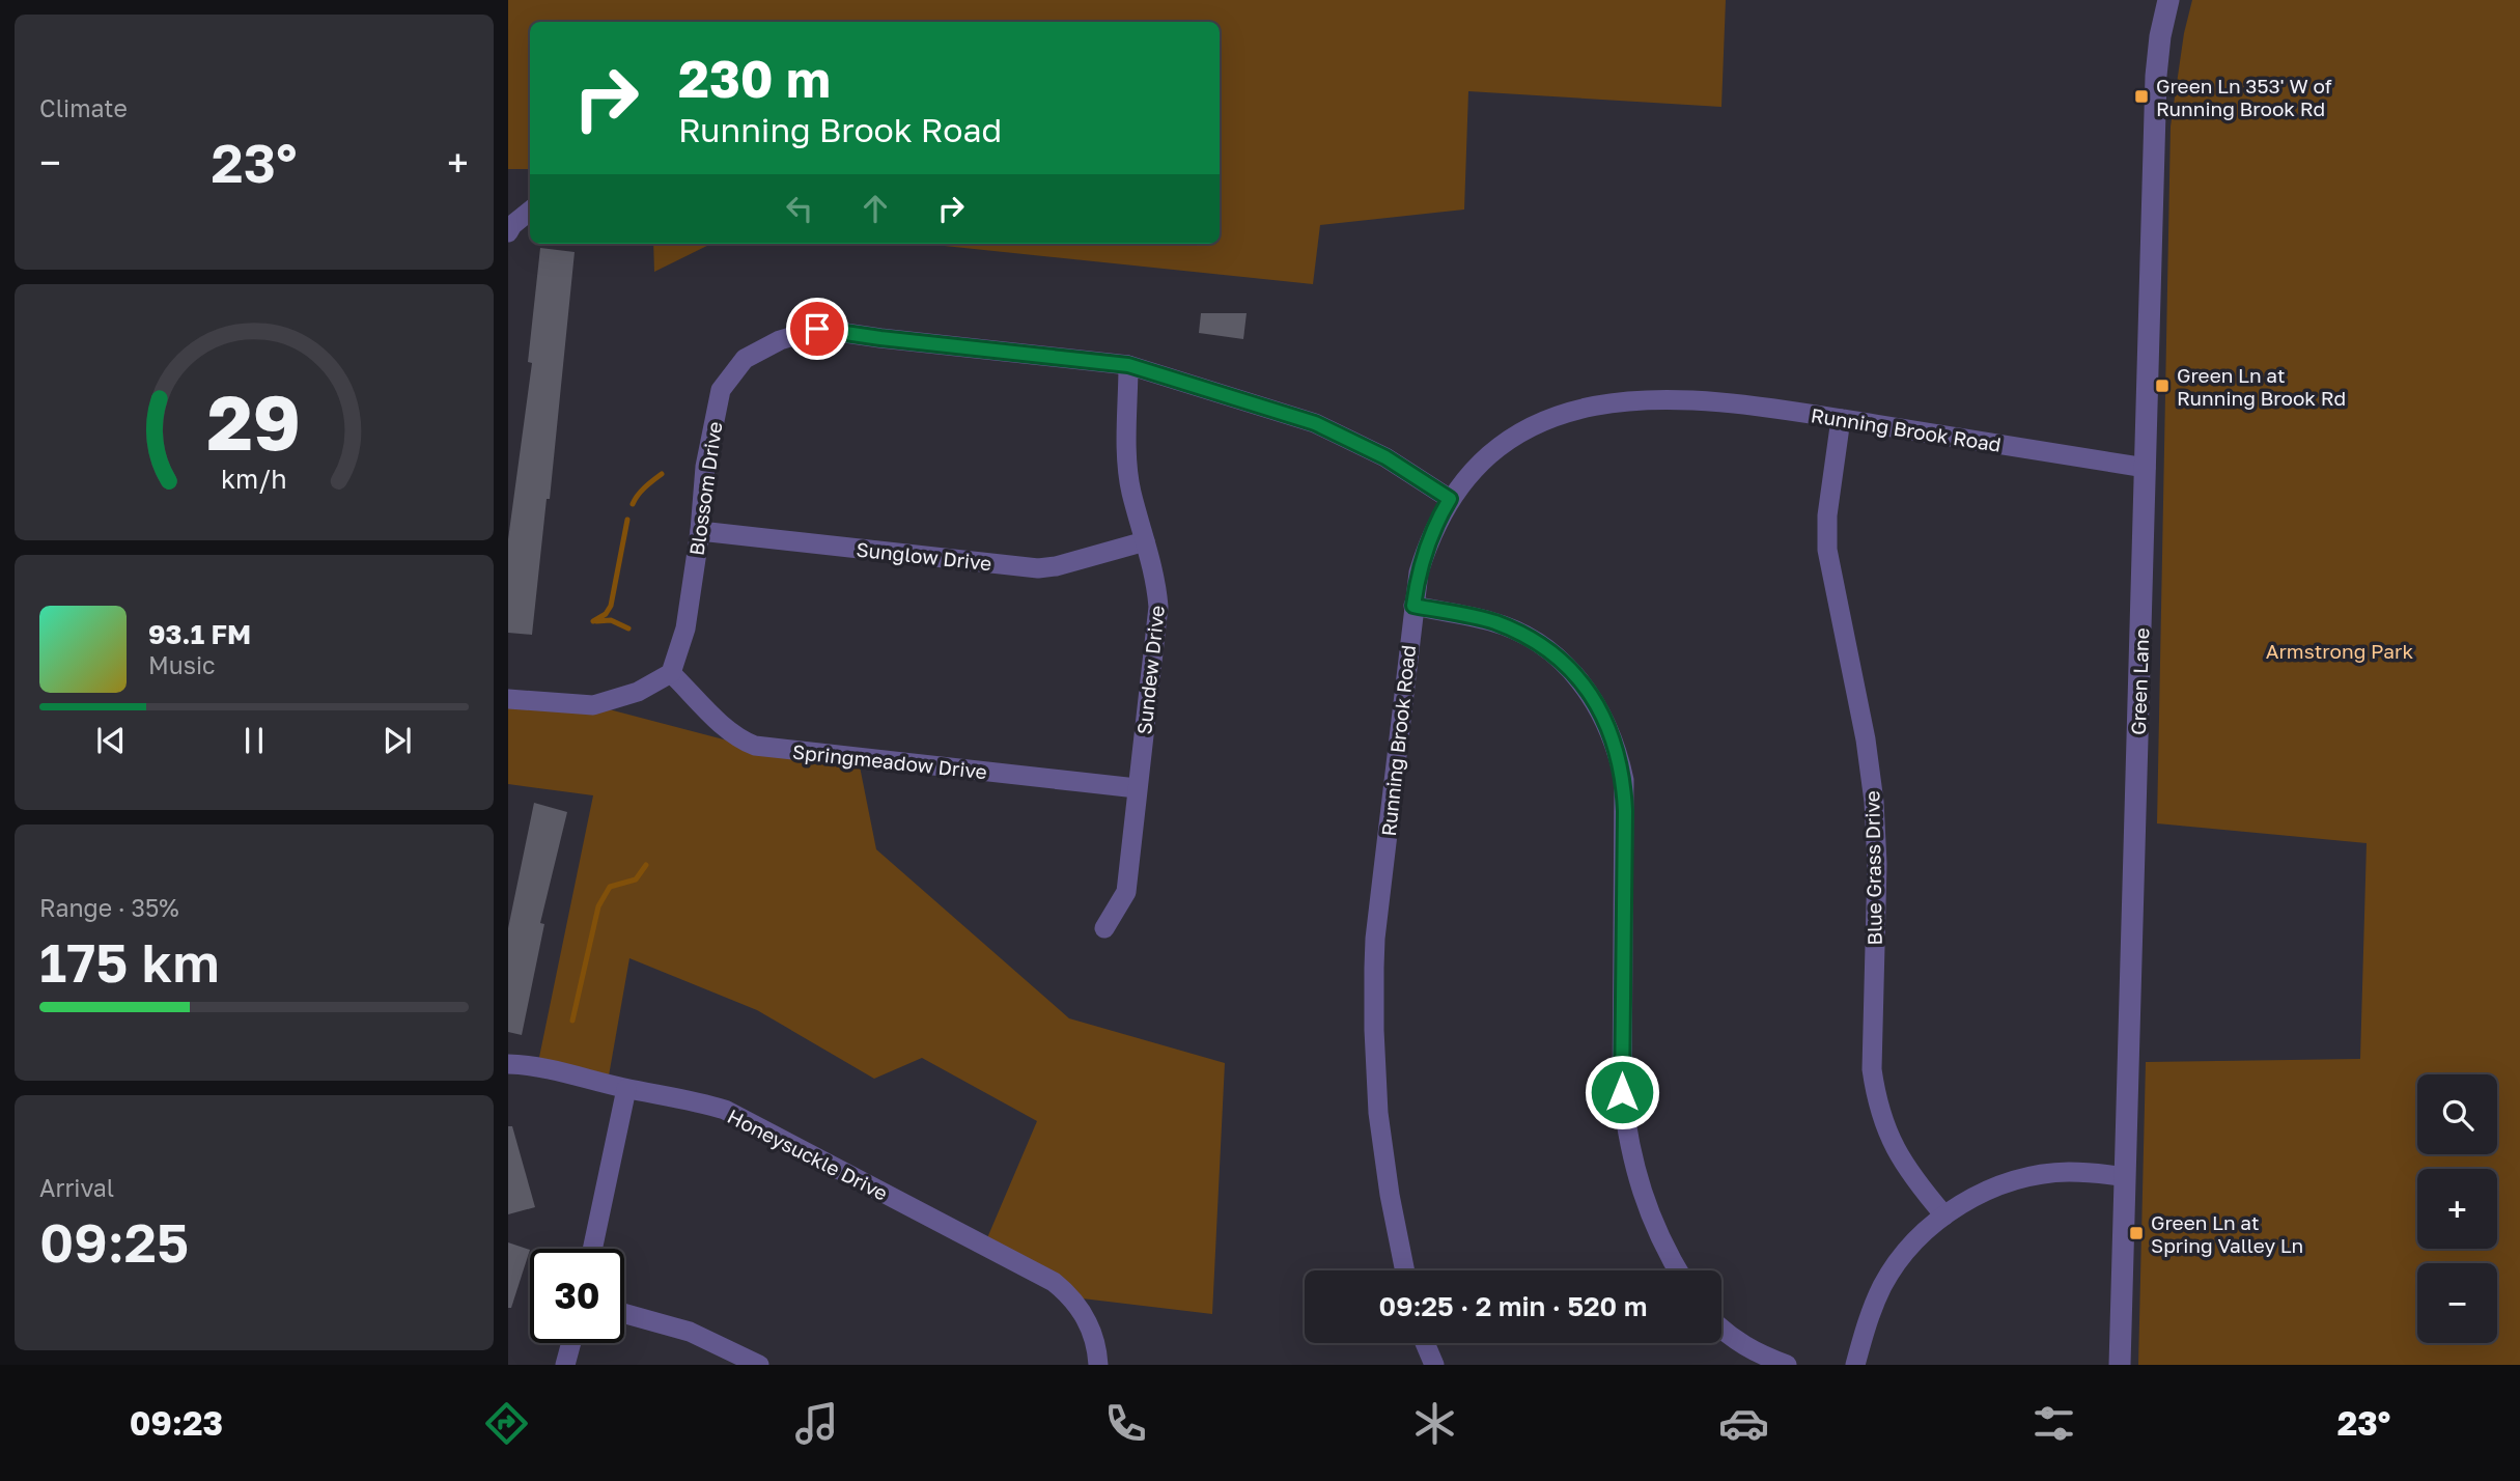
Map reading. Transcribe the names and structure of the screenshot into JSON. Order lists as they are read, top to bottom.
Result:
{
  "streets": {
    "street": [
      "Running Brook Road",
      "Blossom Drive",
      "Sunglow Drive",
      "Sundew Drive",
      "Green Lane",
      "Springmeadow Drive",
      "Blue Grass Drive",
      "Honeysuckle Drive"
    ]
  },
  "crossings": [
    ["Running Brook Road", "Blossom Drive"],
    ["Running Brook Road", "Green Lane"],
    ["Running Brook Road", "Blue Grass Drive"],
    ["Blossom Drive", "Sunglow Drive"],
    ["Blossom Drive", "Sundew Drive"],
    ["Blossom Drive", "Springmeadow Drive"],
    ["Sunglow Drive", "Sundew Drive"],
    ["Sundew Drive", "Springmeadow Drive"]
  ],
  "parks": ["Armstrong Park"],
  "places": {
    "transit": ["Green Ln 353' W of Running Brook Rd", "Green Ln at Running Brook Rd", "Green Ln at Spring Valley Ln"]
  },
  "page": {
    "tile": [
      "Climate",
      ["Range · 35%", "175 km"],
      ["Arrival", "09:25"]
    ],
    "turn": ["230 m", "Running Brook Road"],
    "heat": ["−", "23°", "+"],
    "song": ["93.1 FM", "Music"],
    "map_buttons": ["+", "−"],
    "limit": "30",
    "trip": "09:25 · 2 min · 520 m",
    "tabs": ["09:23", "23°"],
    "gauge": ["29", "km/h"]
  }
}
